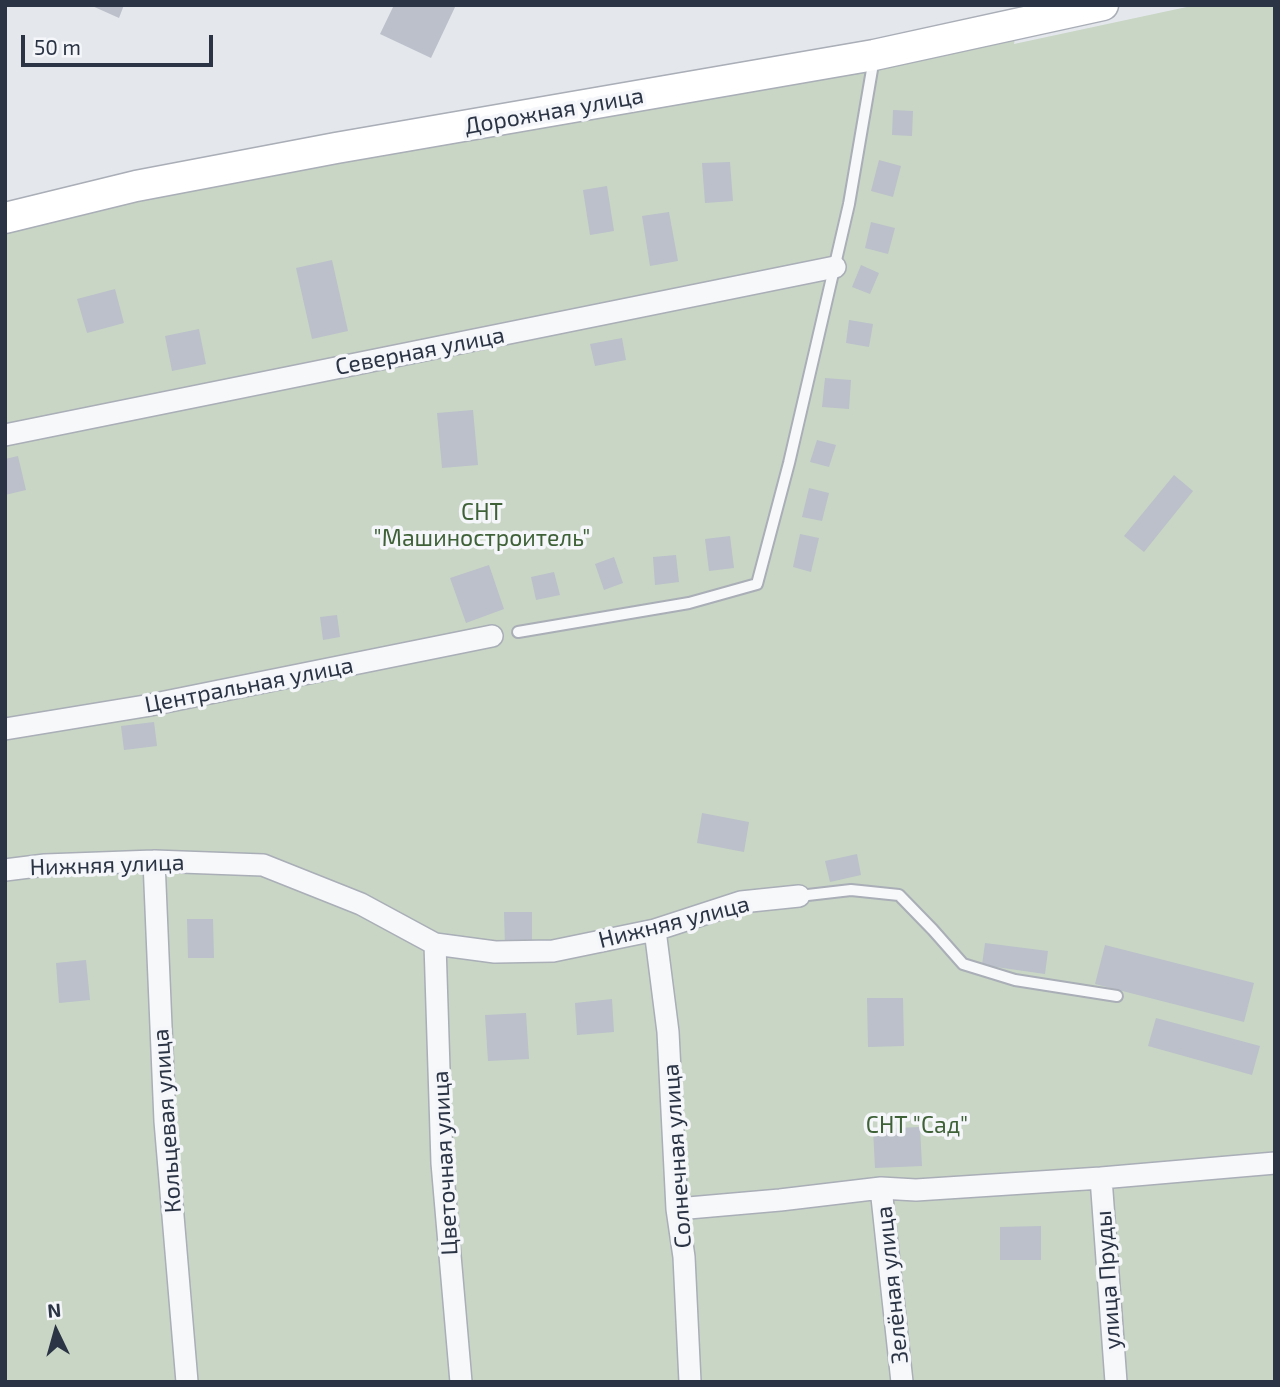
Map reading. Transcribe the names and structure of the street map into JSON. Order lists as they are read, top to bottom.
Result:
{
  "streets": {
    "street": [
      "Дорожная улица",
      "Северная улица",
      "Центральная улица",
      "Нижняя улица",
      "Кольцевая улица",
      "Солнечная улица",
      "Цветочная улица",
      "улица Пруды",
      "Зелёная улица"
    ]
  },
  "crossings": [
    ["Нижняя улица", "Кольцевая улица"],
    ["Нижняя улица", "Солнечная улица"],
    ["Нижняя улица", "Цветочная улица"]
  ],
  "parks": ["СНТ \"Машиностроитель\"", "СНТ \"Сад\""],
  "scale_bar": "50 m",
  "north": "top"
}
